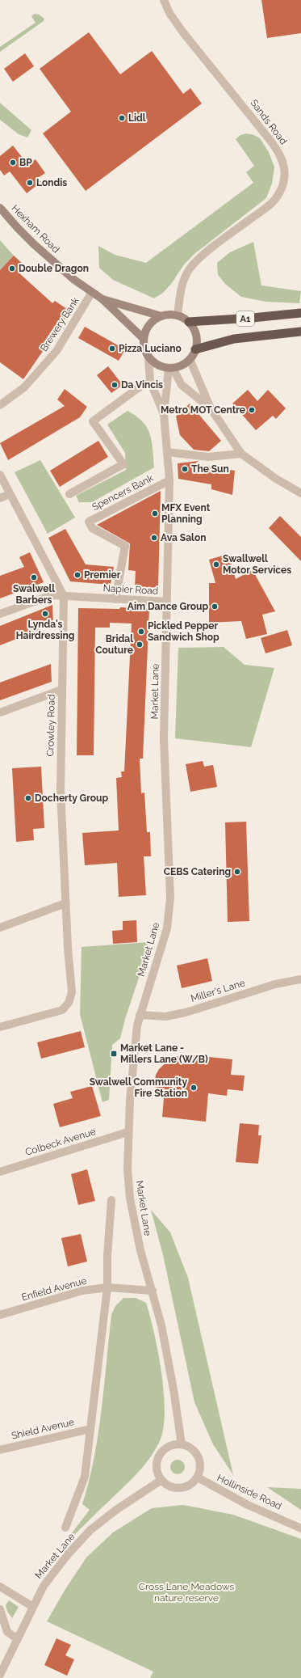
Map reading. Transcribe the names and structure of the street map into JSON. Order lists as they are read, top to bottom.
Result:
{
  "streets": {
    "highway": ["A1"],
    "main road": ["Hexham Road"],
    "street": [
      "Sands Road",
      "Brewery Bank",
      "Spencers Bank",
      "Napier Road",
      "Market Lane",
      "Crowley Road",
      "Miller's Lane",
      "Colbeck Avenue",
      "Enfield Avenue",
      "Shield Avenue",
      "Hollinside Road"
    ]
  },
  "crossings": [
    ["Sands Road", "Hexham Road"],
    ["Sands Road", "A1"],
    ["Sands Road", "Market Lane"],
    ["Hexham Road", "A1"],
    ["Hexham Road", "Brewery Bank"],
    ["Hexham Road", "Market Lane"],
    ["A1", "Market Lane"],
    ["Spencers Bank", "Napier Road"],
    ["Spencers Bank", "Market Lane"],
    ["Napier Road", "Market Lane"],
    ["Napier Road", "Crowley Road"],
    ["Market Lane", "Miller's Lane"],
    ["Market Lane", "Colbeck Avenue"],
    ["Market Lane", "Enfield Avenue"],
    ["Market Lane", "Shield Avenue"],
    ["Market Lane", "Hollinside Road"]
  ],
  "parks": ["Cross Lane Meadows nature reserve"],
  "places": {
    "other": [
      "Lidl",
      "BP",
      "Londis",
      "Double Dragon",
      "Pizza Luciano",
      "Da Vincis",
      "Metro MOT Centre",
      "The Sun",
      "MFX Event Planning",
      "Ava Salon",
      "Swallwell Motor Services",
      "Premier",
      "Swalwell Barbers",
      "Aim Dance Group",
      "Lynda's Hairdressing",
      "Pickled Pepper Sandwich Shop",
      "Bridal Couture",
      "Docherty Group",
      "CEBS Catering",
      "Swalwell Community Fire Station"
    ],
    "transit": ["Market Lane - Millers Lane (W/B)"]
  }
}
